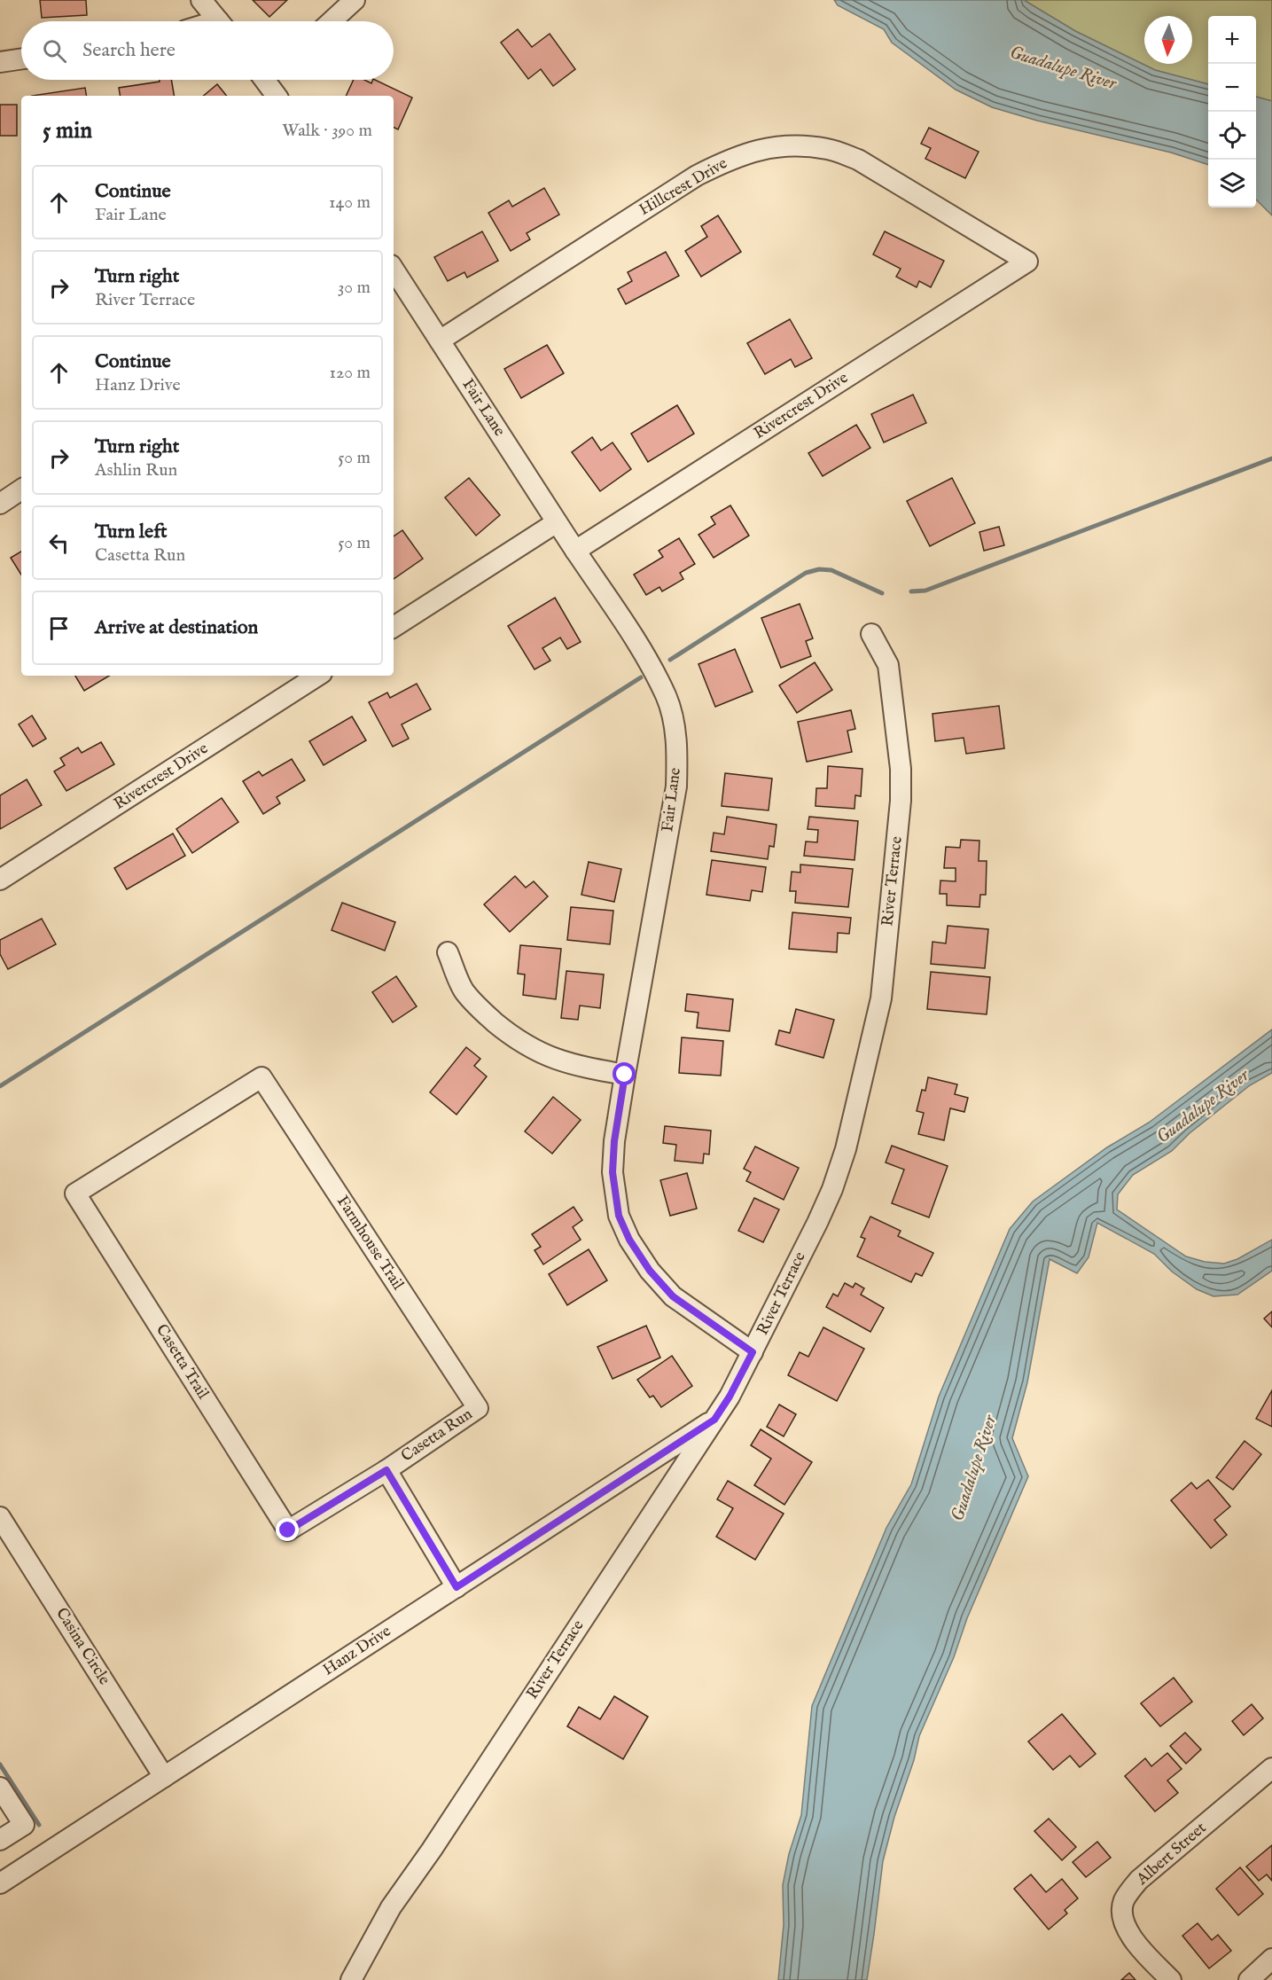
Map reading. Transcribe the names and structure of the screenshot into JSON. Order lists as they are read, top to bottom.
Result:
{
  "streets": {
    "street": [
      "Hillcrest Drive",
      "Rivercrest Drive",
      "Fair Lane",
      "River Terrace",
      "Farmhouse Trail",
      "Casetta Trail",
      "Casetta Run",
      "Casina Circle",
      "Hanz Drive",
      "Albert Street"
    ]
  },
  "crossings": [
    ["Hillcrest Drive", "Rivercrest Drive"],
    ["Hillcrest Drive", "Fair Lane"],
    ["Rivercrest Drive", "Fair Lane"],
    ["Fair Lane", "River Terrace"],
    ["River Terrace", "Hanz Drive"],
    ["Farmhouse Trail", "Casetta Trail"],
    ["Farmhouse Trail", "Casetta Run"],
    ["Casetta Trail", "Casetta Run"],
    ["Casina Circle", "Hanz Drive"]
  ],
  "water": ["Guadalupe River"],
  "north": "bottom",
  "page": {
    "map_buttons": ["+", "−"],
    "search": "Search here",
    "heading": ["5 min", "Walk · 390 m"],
    "list": [
      ["Continue", "Fair Lane", "140 m"],
      ["Turn right", "River Terrace", "30 m"],
      ["Continue", "Hanz Drive", "120 m"],
      ["Turn right", "Ashlin Run", "50 m"],
      ["Turn left", "Casetta Run", "50 m"],
      "Arrive at destination"
    ]
  }
}
